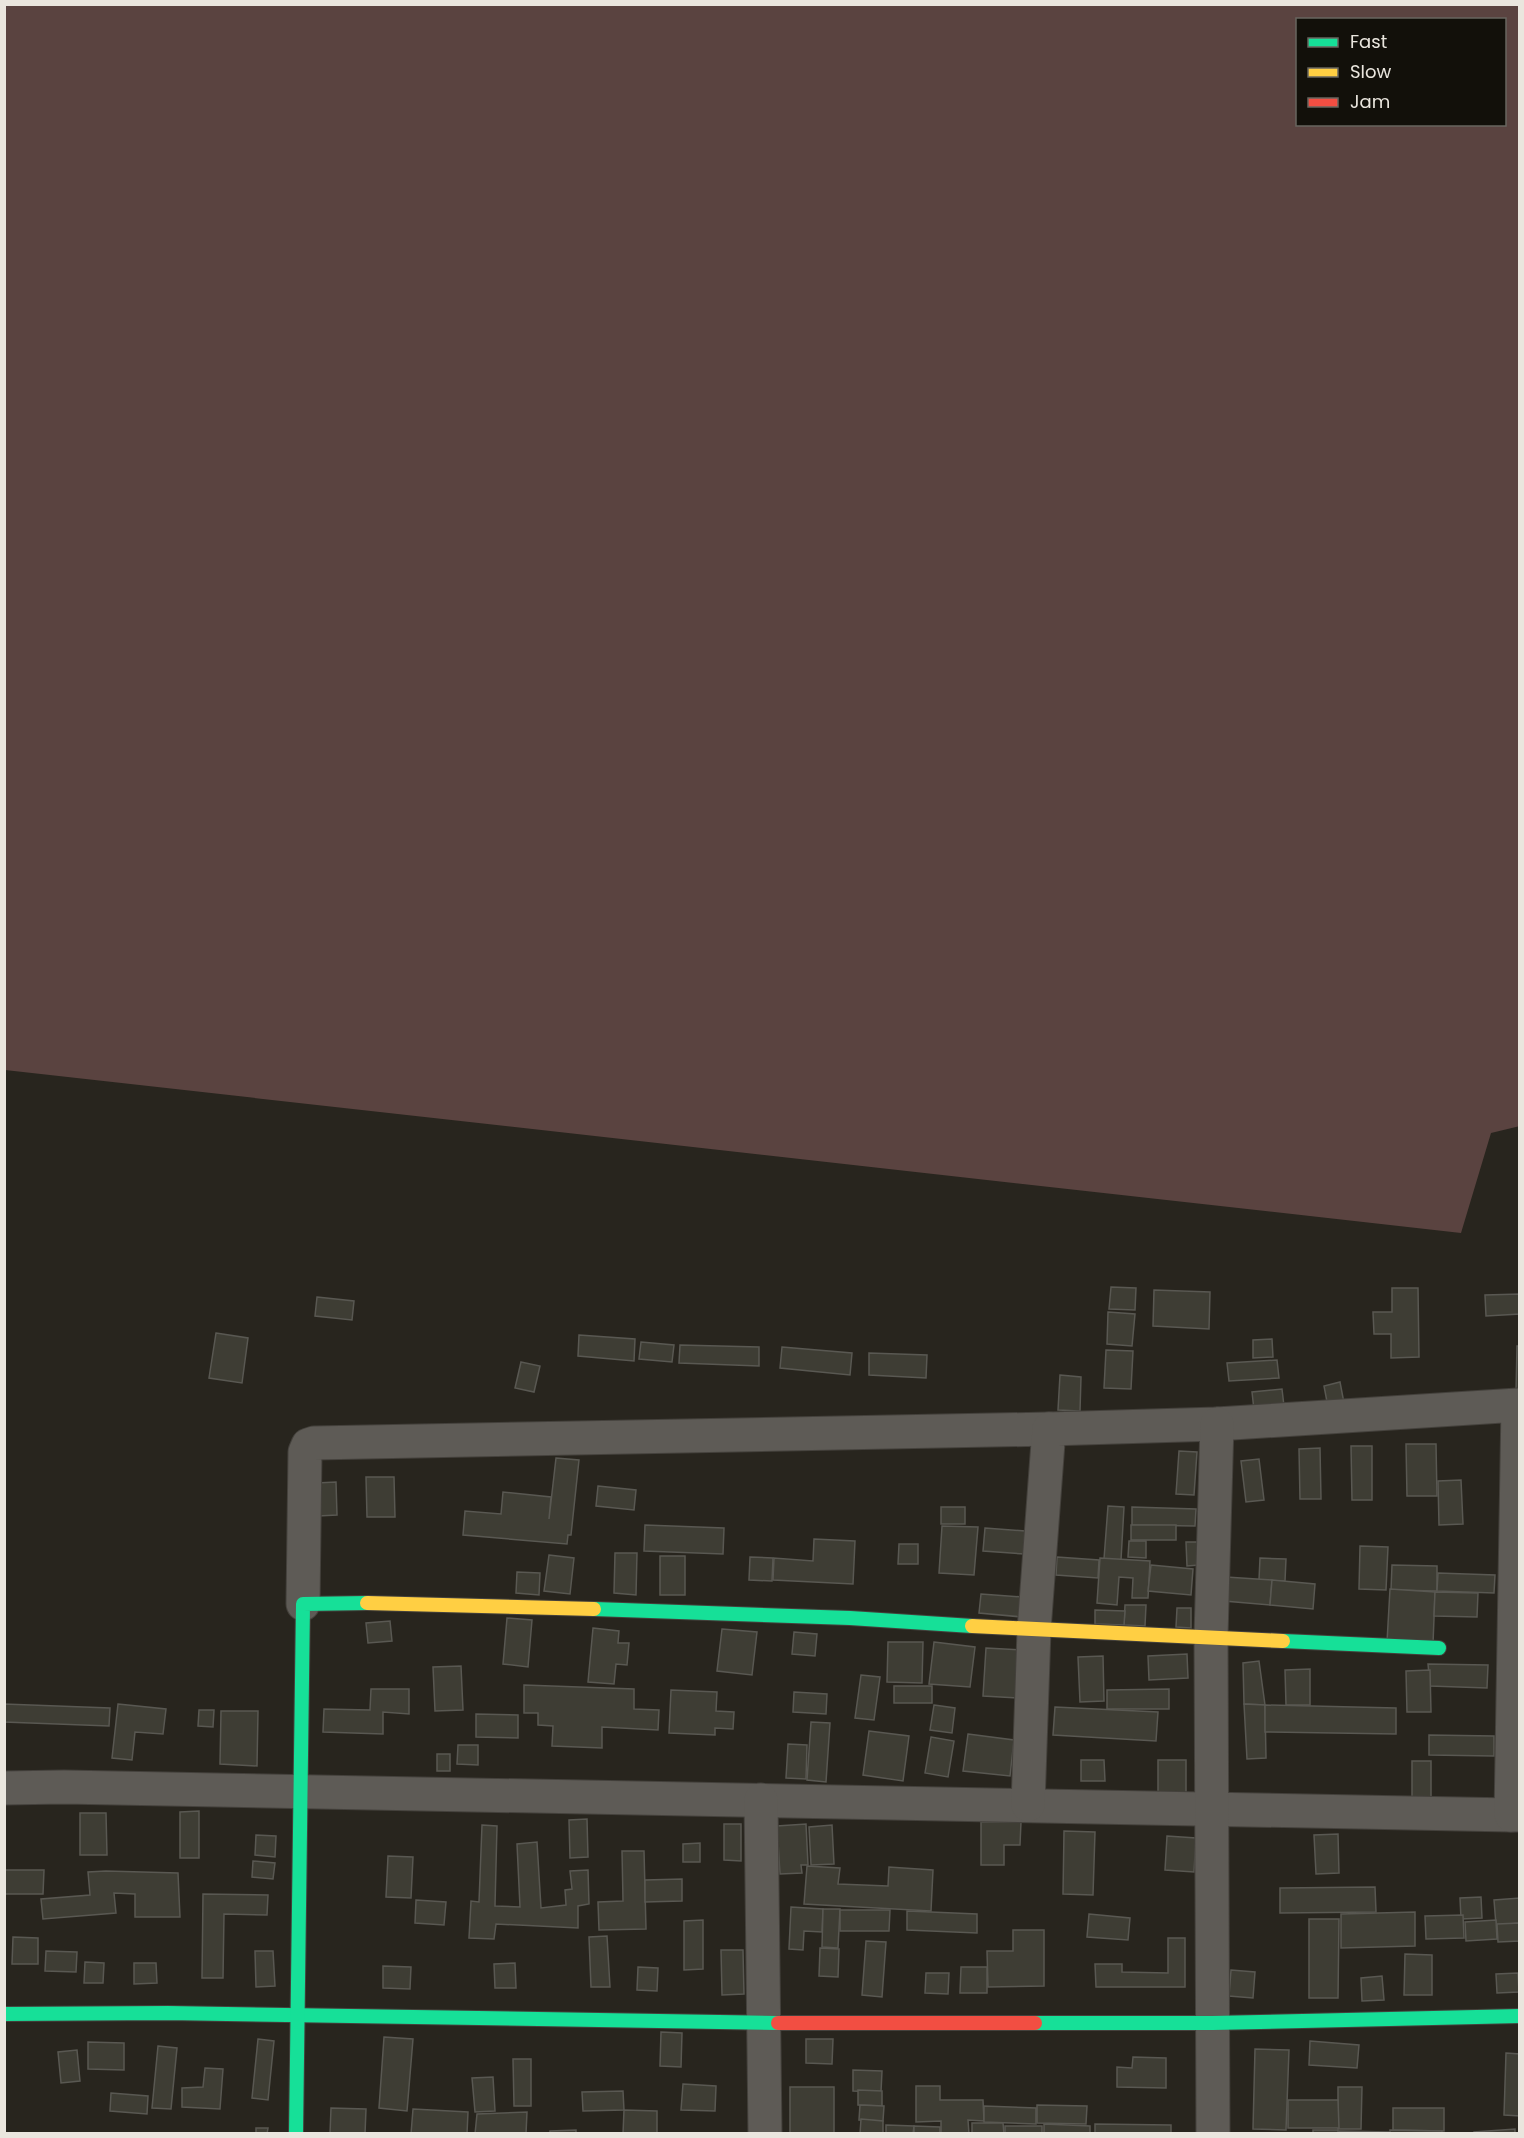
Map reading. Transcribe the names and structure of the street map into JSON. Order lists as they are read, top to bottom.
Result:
{
  "legend": ["Fast", "Slow", "Jam"]
}
